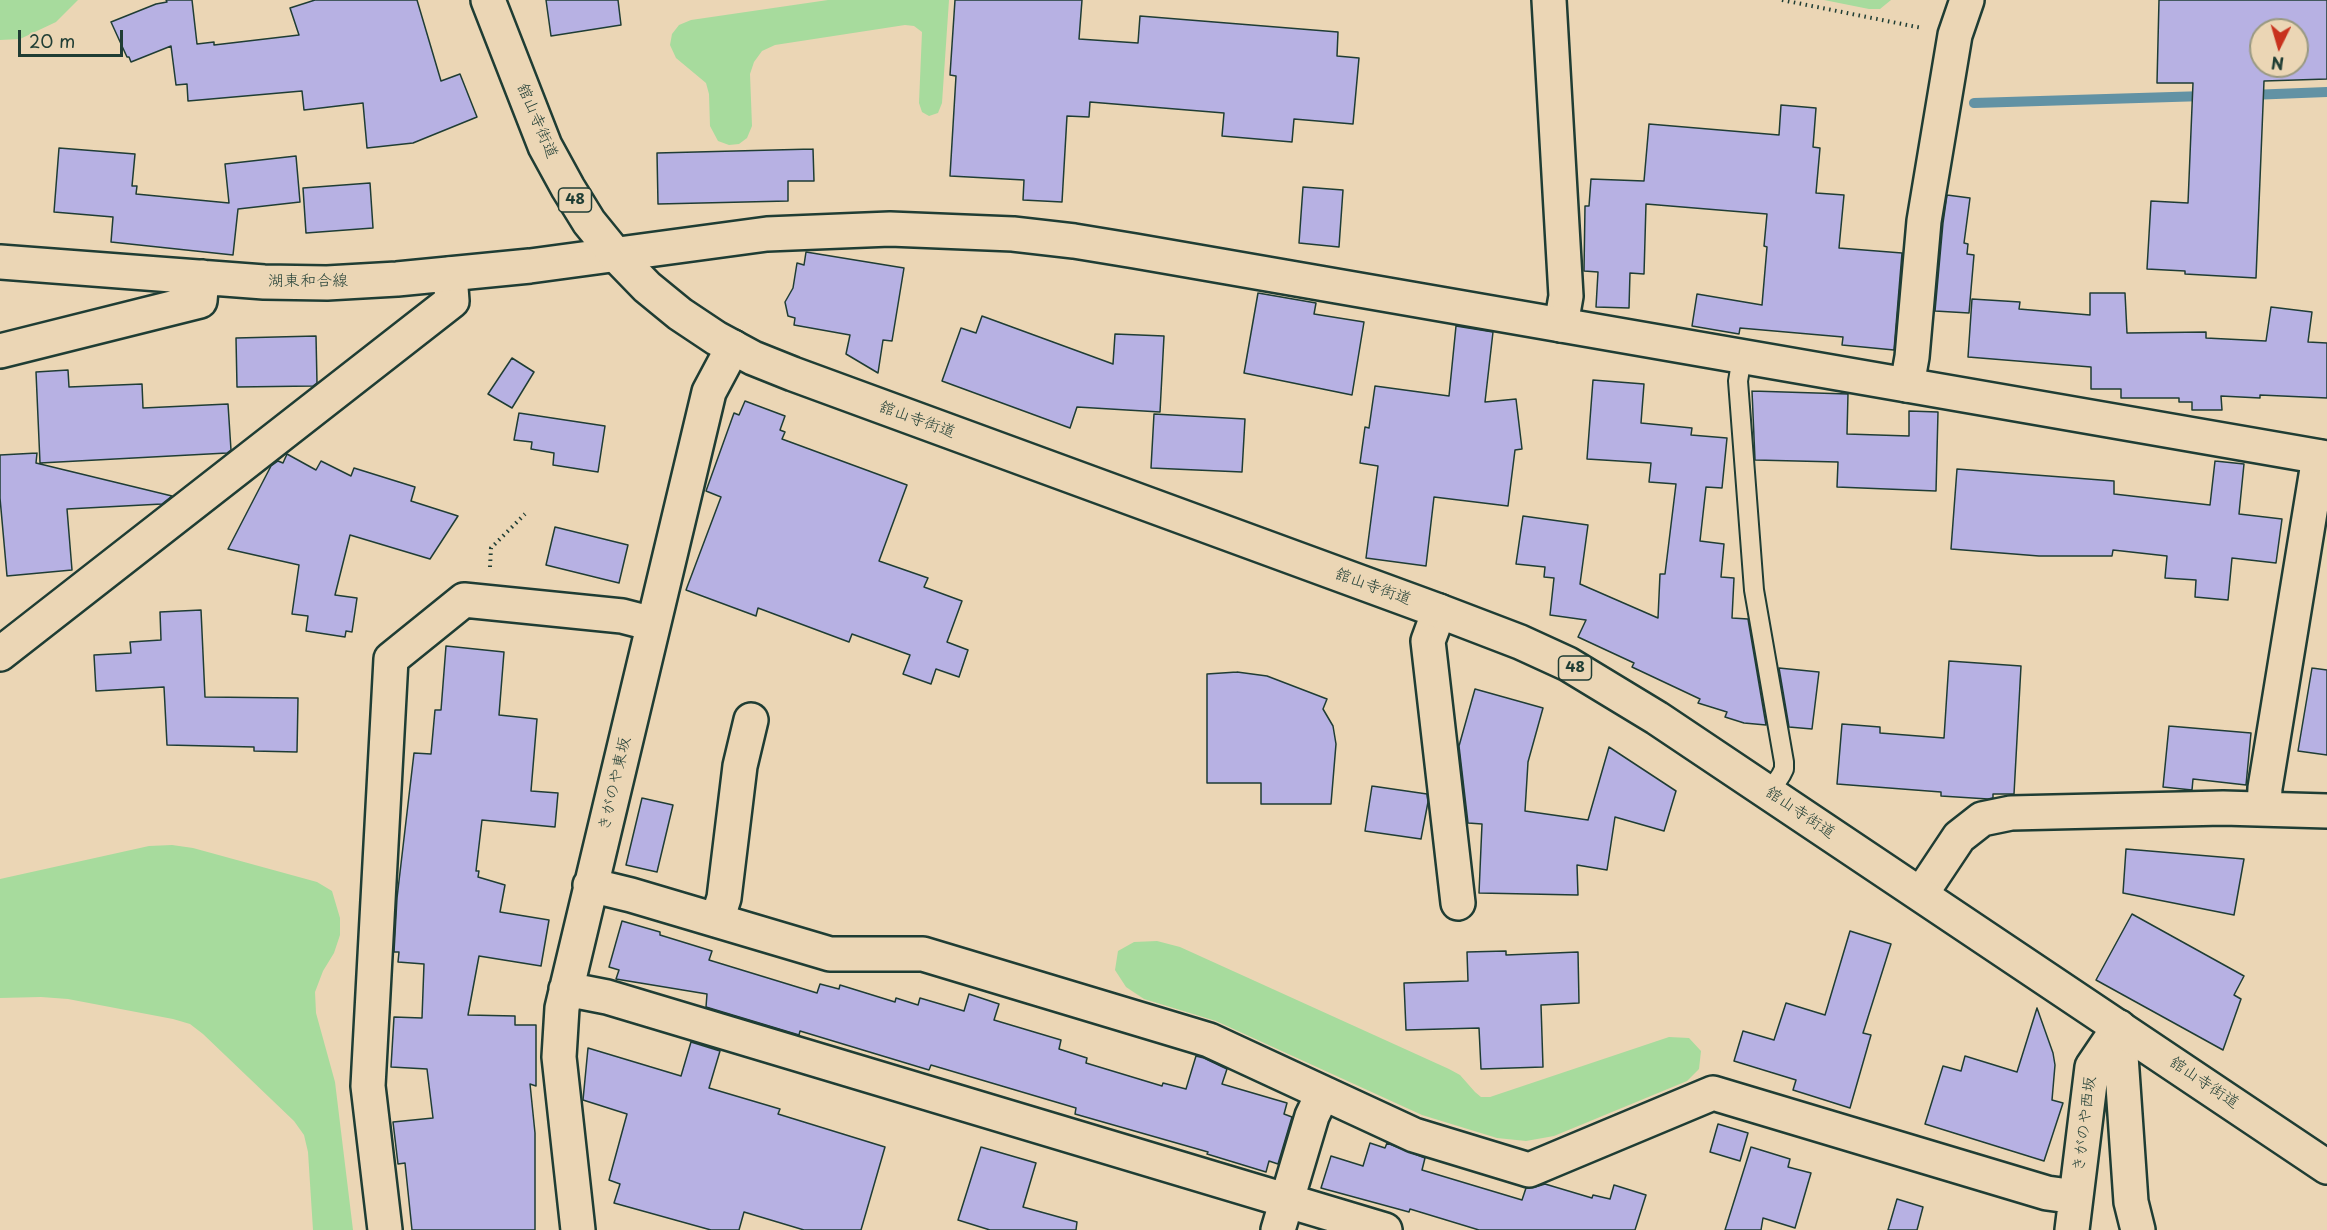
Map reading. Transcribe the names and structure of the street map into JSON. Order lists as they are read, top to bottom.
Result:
{
  "streets": {
    "street": [
      "舘山寺街道",
      "48",
      "湖東和合線",
      "きがのや東坂",
      "きがのや西坂"
    ]
  },
  "crossings": [
    ["舘山寺街道", "湖東和合線"],
    ["舘山寺街道", "きがのや東坂"],
    ["舘山寺街道", "きがのや西坂"]
  ],
  "scale_bar": "20 m",
  "north": "bottom"
}
